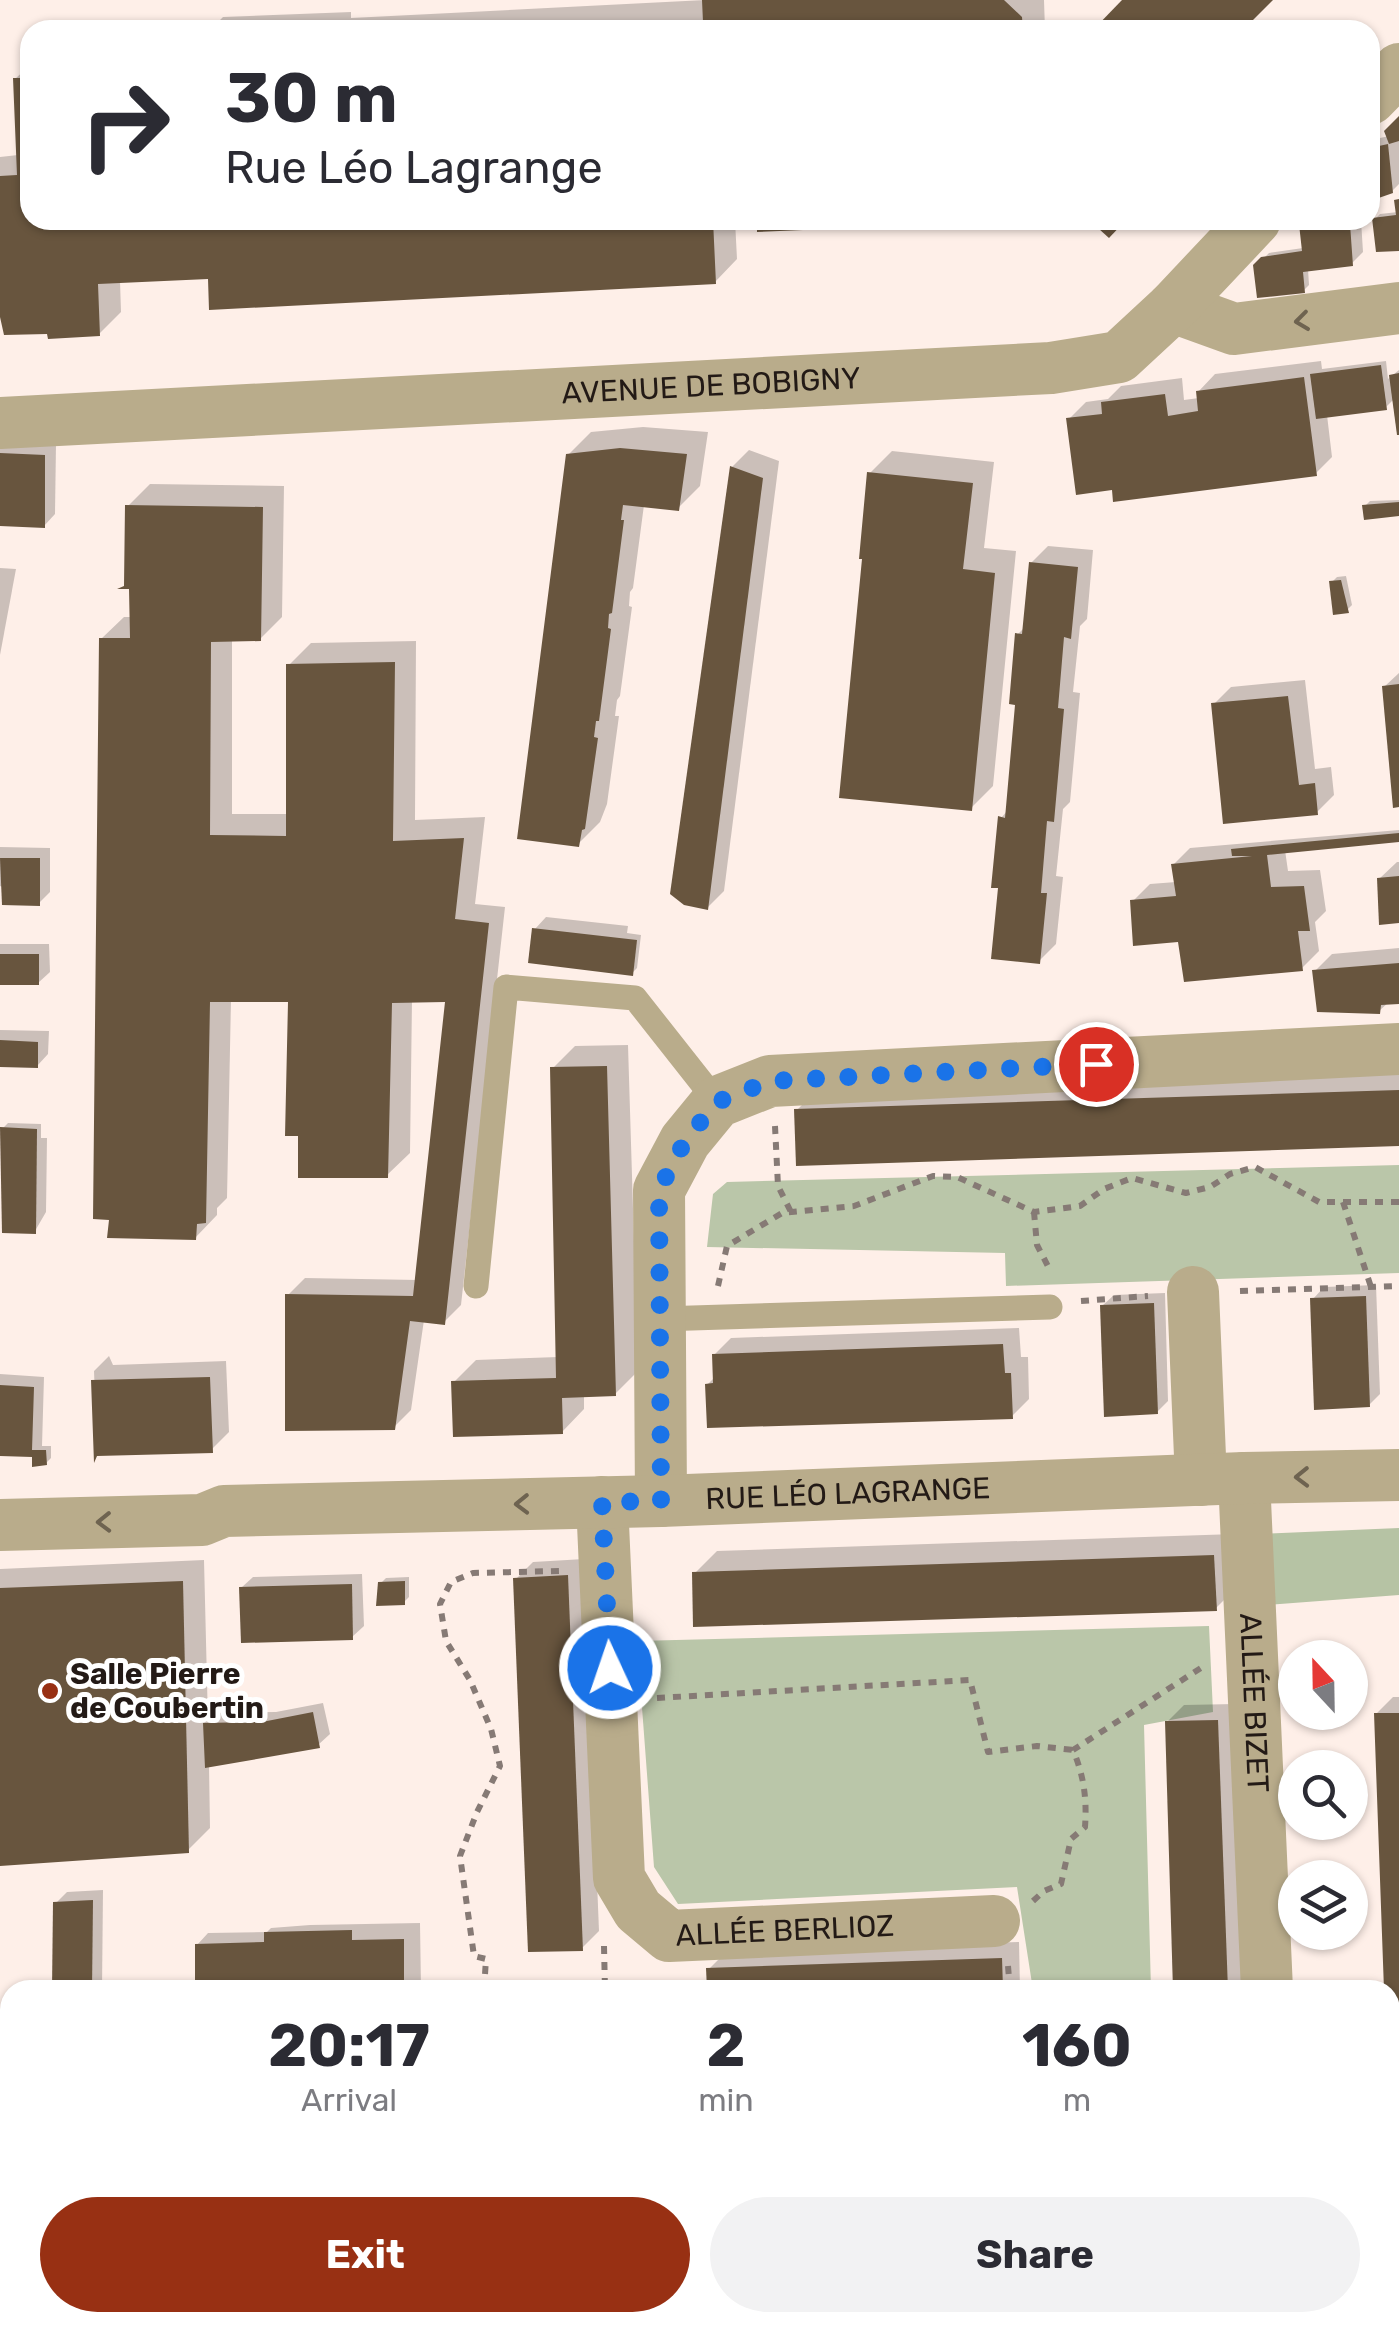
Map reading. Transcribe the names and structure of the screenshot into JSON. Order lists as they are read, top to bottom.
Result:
{
  "streets": {
    "street": [
      "AVENUE DE BOBIGNY",
      "RUE LÉO LAGRANGE",
      "ALLÉE BIZET",
      "ALLÉE BERLIOZ"
    ]
  },
  "crossings": [
    ["RUE LÉO LAGRANGE", "ALLÉE BIZET"],
    ["RUE LÉO LAGRANGE", "ALLÉE BERLIOZ"]
  ],
  "one_way": ["RUE LÉO LAGRANGE"],
  "places": ["Salle Pierre de Coubertin"],
  "north": "top",
  "page": {
    "turn": ["30 m", "Rue Léo Lagrange"],
    "eta": [
      "20:17",
      "Arrival",
      "2",
      "min",
      "160",
      "m"
    ],
    "buttons": ["Exit", "Share"]
  }
}
